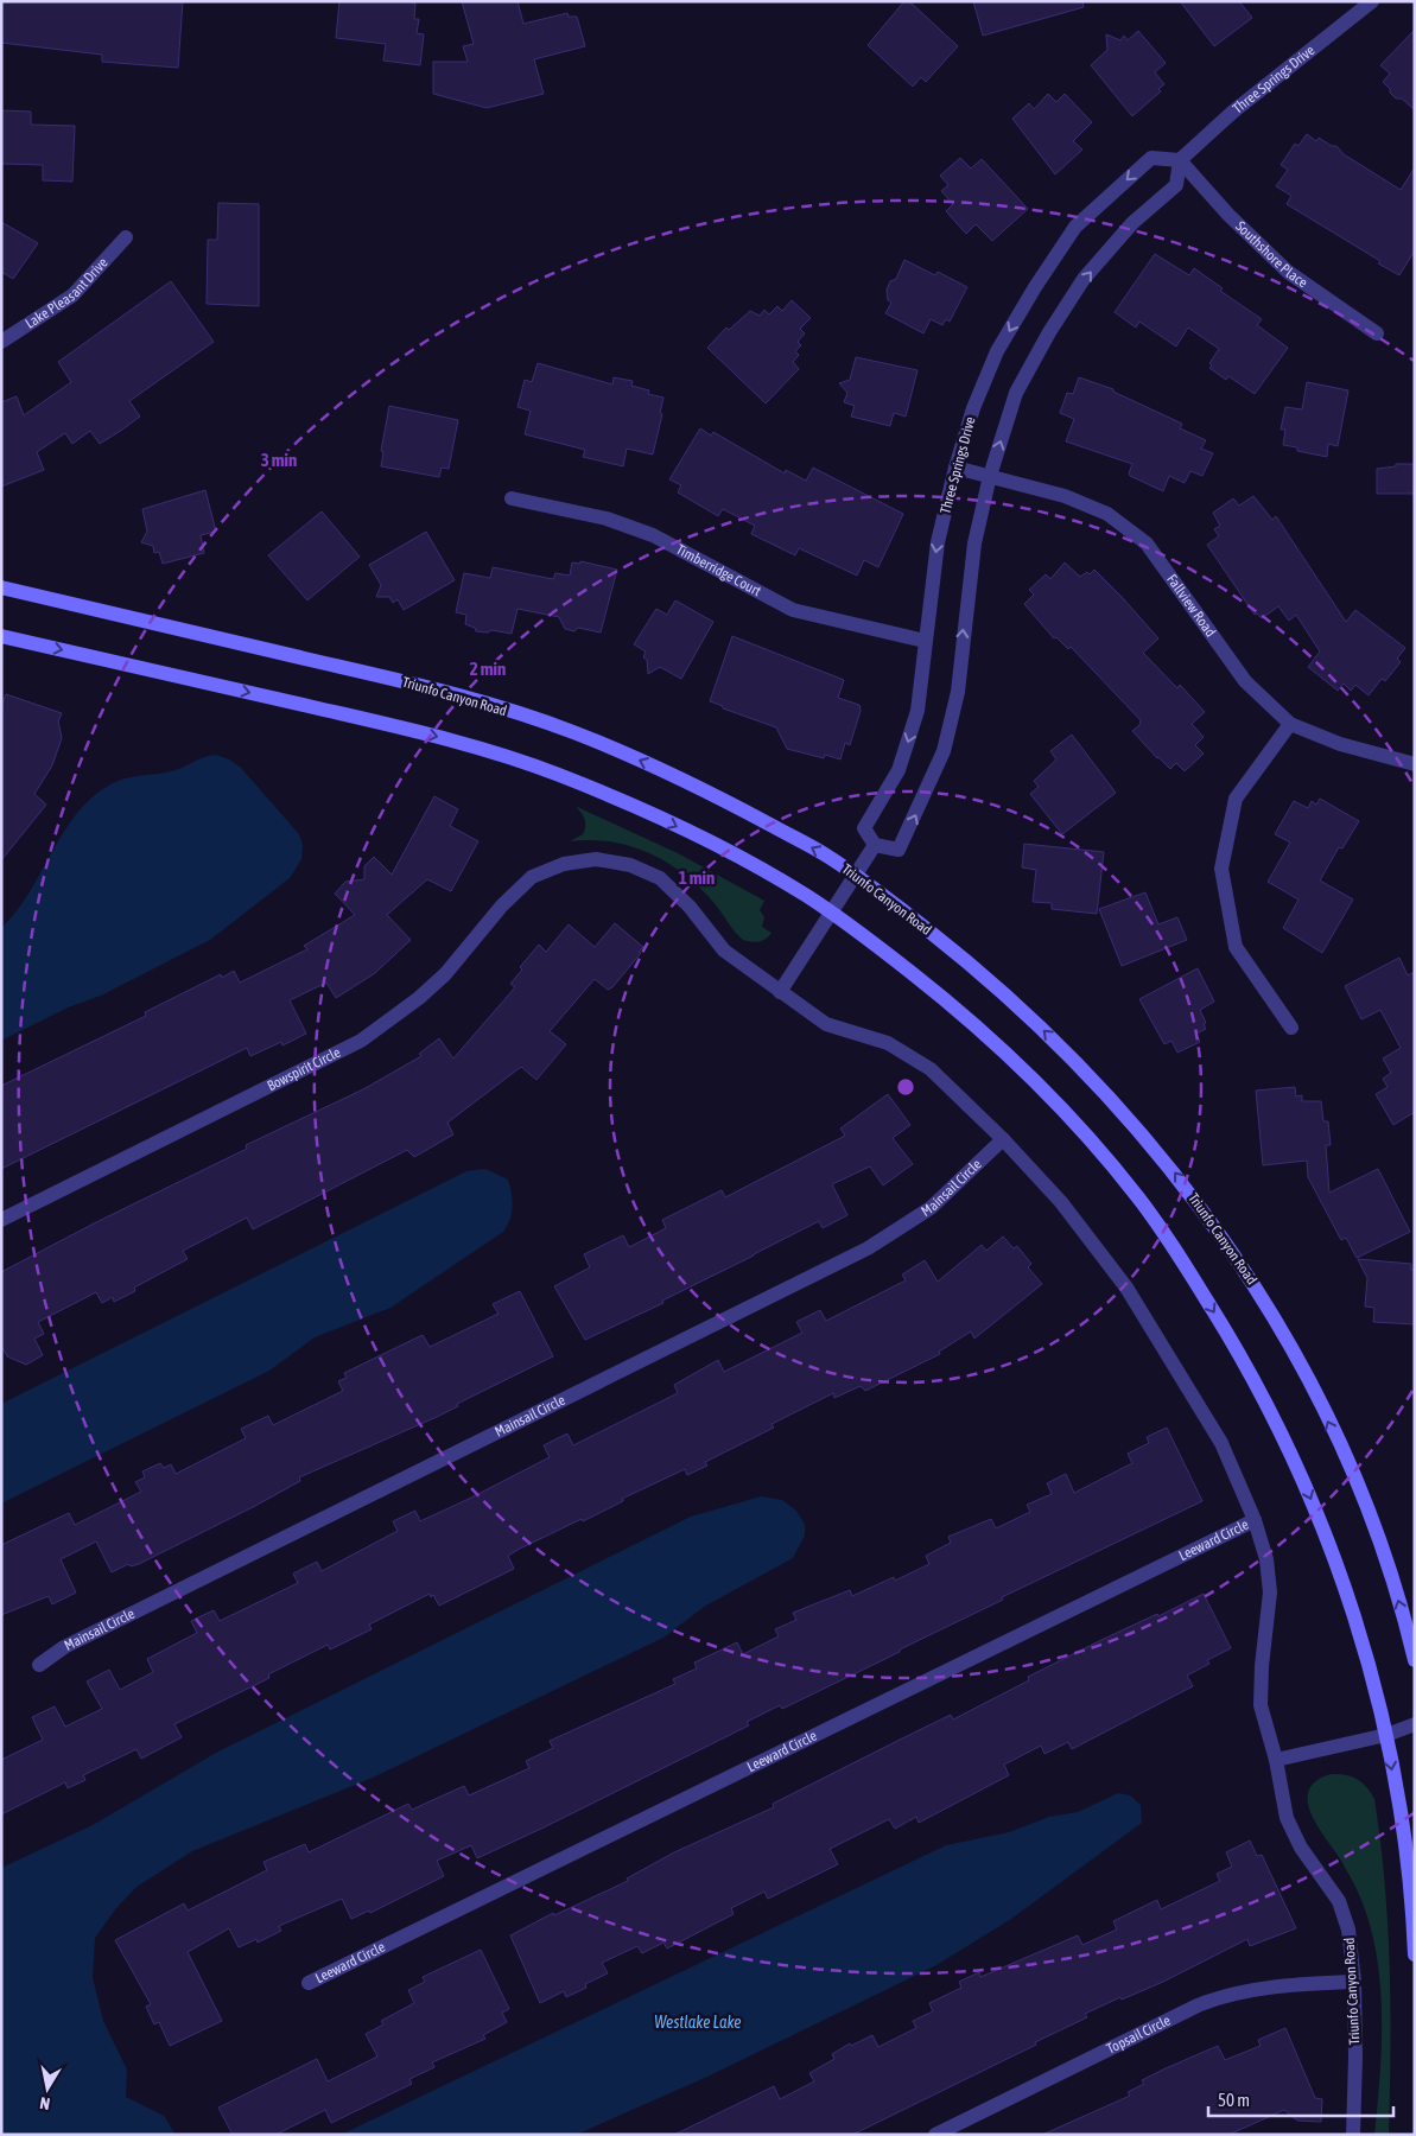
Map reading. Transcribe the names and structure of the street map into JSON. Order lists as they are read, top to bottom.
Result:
{
  "streets": {
    "street": [
      "Three Springs Drive",
      "Southshore Place",
      "Lake Pleasant Drive",
      "Timberridge Court",
      "Fallview Road",
      "Triunfo Canyon Road",
      "Bowspirit Circle",
      "Mainsail Circle",
      "Leeward Circle",
      "Topsail Circle"
    ]
  },
  "crossings": [
    ["Three Springs Drive", "Southshore Place"],
    ["Three Springs Drive", "Timberridge Court"],
    ["Three Springs Drive", "Fallview Road"],
    ["Triunfo Canyon Road", "Bowspirit Circle"],
    ["Triunfo Canyon Road", "Mainsail Circle"],
    ["Triunfo Canyon Road", "Leeward Circle"],
    ["Triunfo Canyon Road", "Topsail Circle"]
  ],
  "water": ["Westlake Lake"],
  "scale_bar": "50 m",
  "north": "bottom",
  "rings": ["3 min", "2 min", "1 min"]
}
